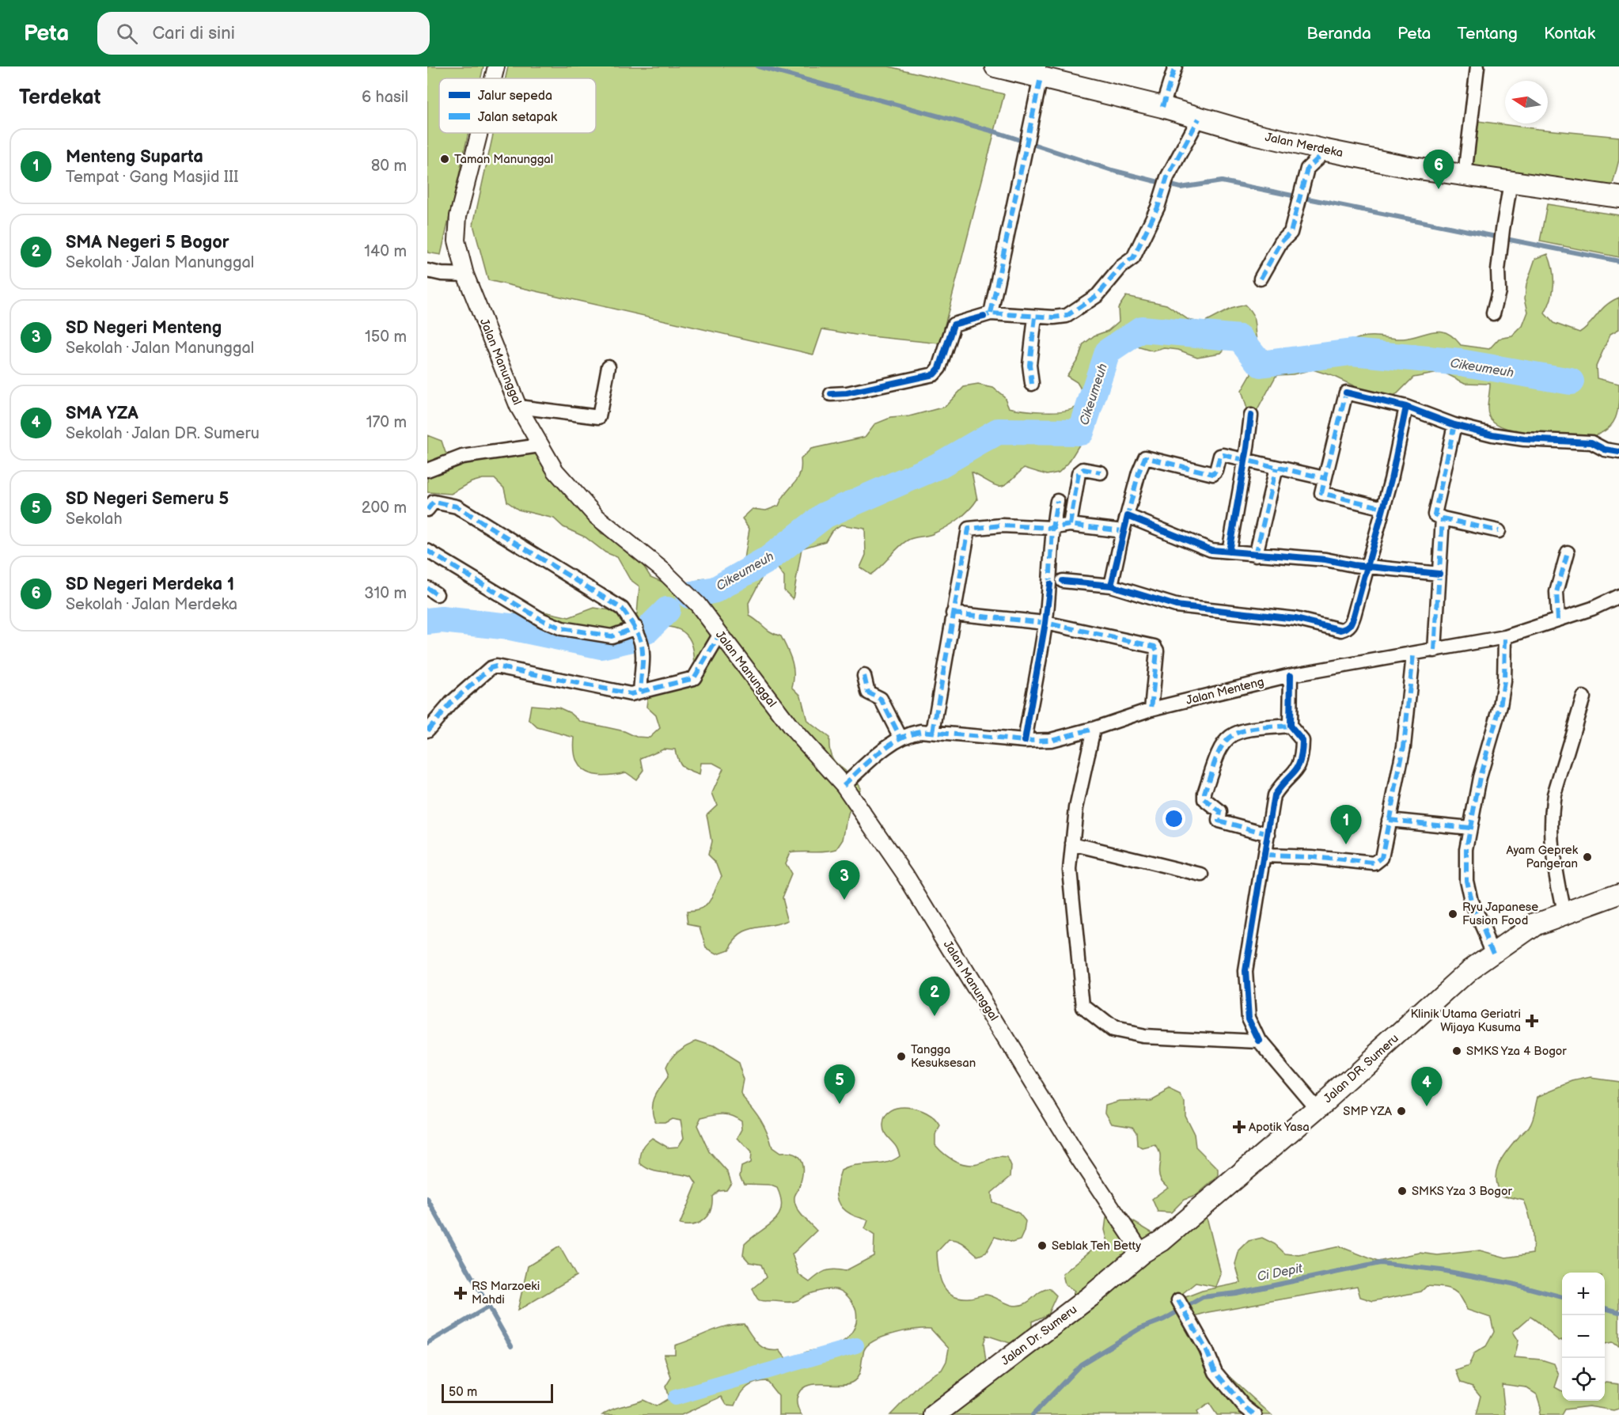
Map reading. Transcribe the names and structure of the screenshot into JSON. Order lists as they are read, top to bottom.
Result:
{
  "streets": {
    "main road": ["Jalan Merdeka", "Jalan DR. Sumeru", "Jalan Dr. Sumeru"],
    "street": ["Jalan Manunggal", "Jalan Menteng"]
  },
  "crossings": [
    ["Jalan Manunggal", "Jalan Menteng"],
    ["Jalan Manunggal", "Jalan DR. Sumeru"],
    ["Jalan Manunggal", "Jalan Dr. Sumeru"],
    ["Jalan DR. Sumeru", "Jalan Dr. Sumeru"]
  ],
  "water": ["Cikeumeuh", "Ci Depit"],
  "places": {
    "other": [
      "Taman Manunggal",
      "Ayam Geprek Pangeran",
      "Ryu Japanese Fusion Food",
      "SMKS Yza 4 Bogor",
      "Tangga Kesuksesan",
      "SMP YZA",
      "SMKS Yza 3 Bogor",
      "Seblak Teh Betty"
    ],
    "health": ["Klinik Utama Geriatri Wijaya Kusuma", "Apotik Yasa", "RS Marzoeki Mahdi"]
  },
  "legend": ["Jalur sepeda", "Jalan setapak"],
  "scale_bar": "50 m",
  "north": "left",
  "page": {
    "header": "Peta",
    "search": "Cari di sini",
    "nav": [
      "Beranda",
      "Peta",
      "Tentang",
      "Kontak"
    ],
    "heading": ["Terdekat", "6 hasil"],
    "list": [
      {
        "mark": "1",
        "name": "Menteng Suparta",
        "note": "Tempat · Gang Masjid III",
        "value": "80 m"
      },
      {
        "mark": "2",
        "name": "SMA Negeri 5 Bogor",
        "note": "Sekolah · Jalan Manunggal",
        "value": "140 m"
      },
      {
        "mark": "3",
        "name": "SD Negeri Menteng",
        "note": "Sekolah · Jalan Manunggal",
        "value": "150 m"
      },
      {
        "mark": "4",
        "name": "SMA YZA",
        "note": "Sekolah · Jalan DR. Sumeru",
        "value": "170 m"
      },
      {
        "mark": "5",
        "name": "SD Negeri Semeru 5",
        "note": "Sekolah",
        "value": "200 m"
      },
      {
        "mark": "6",
        "name": "SD Negeri Merdeka 1",
        "note": "Sekolah · Jalan Merdeka",
        "value": "310 m"
      }
    ],
    "pins": [
      "6",
      "1",
      "3",
      "2",
      "5",
      "4"
    ],
    "map_buttons": ["+", "−"],
    "scale": "50 m"
  }
}
